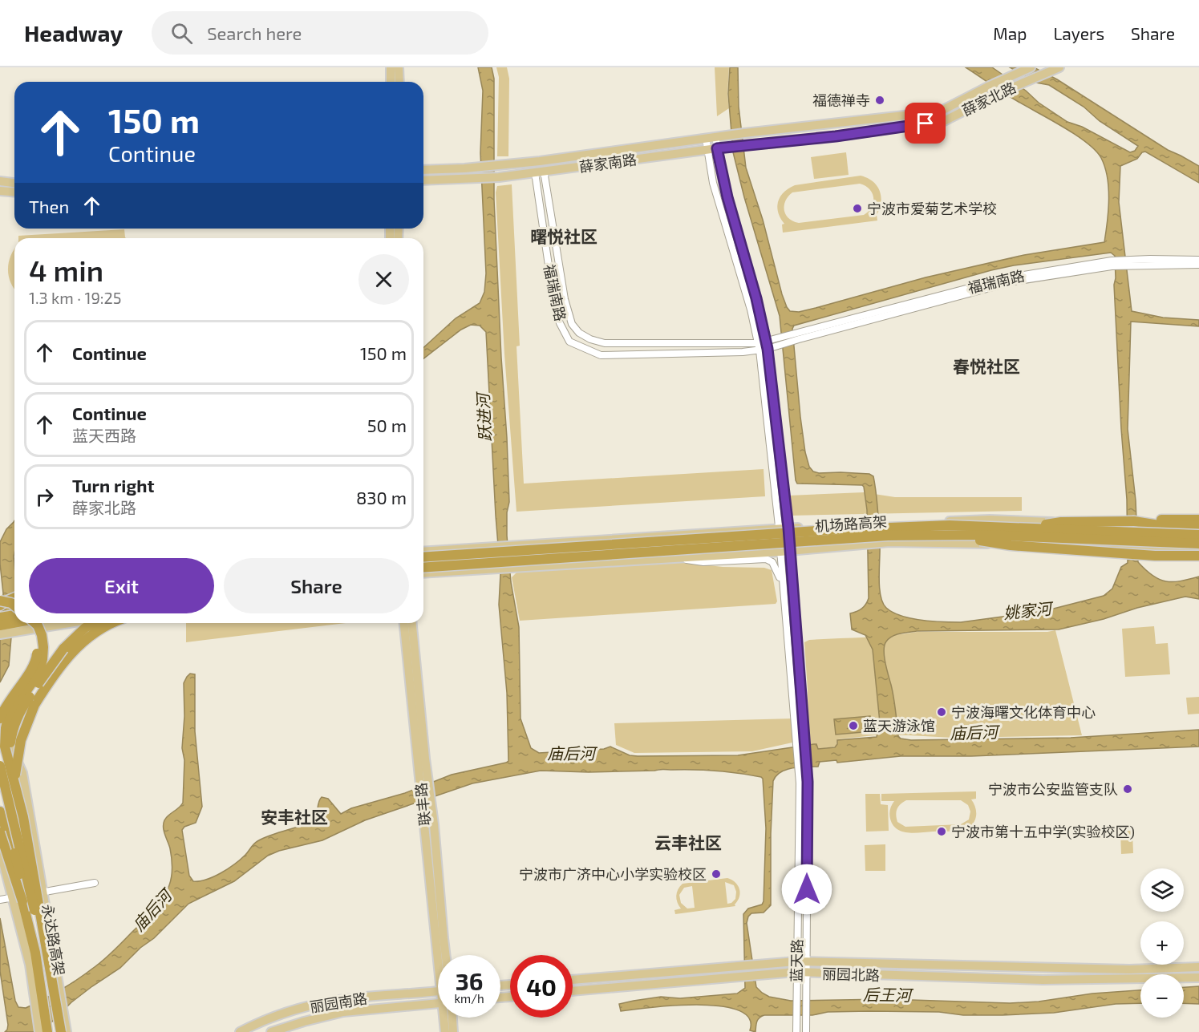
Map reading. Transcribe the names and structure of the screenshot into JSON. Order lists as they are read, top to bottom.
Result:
{
  "streets": {
    "highway": ["机场路高架", "永达路高架"],
    "main road": [
      "薛家北路",
      "薛家南路",
      "联丰路",
      "丽园北路",
      "丽园南路"
    ],
    "street": ["福瑞南路", "蓝天路"]
  },
  "crossings": [
    ["薛家北路", "薛家南路"],
    ["薛家南路", "福瑞南路"],
    ["蓝天路", "丽园北路"]
  ],
  "districts": [
    "曙悦社区",
    "春悦社区",
    "安丰社区",
    "云丰社区"
  ],
  "water": [
    "跃进河",
    "姚家河",
    "庙后河",
    "后王河"
  ],
  "places": [
    "福德禅寺",
    "宁波市爱菊艺术学校",
    "宁波海曙文化体育中心",
    "蓝天游泳馆",
    "宁波市公安监管支队",
    "宁波市第十五中学(实验校区)",
    "宁波市广济中心小学实验校区"
  ],
  "page": {
    "header": "Headway",
    "search": "Search here",
    "nav": ["Map", "Layers", "Share"],
    "turn": ["150 m", "Continue"],
    "then": "Then",
    "heading": ["4 min", "1.3 km · 19:25"],
    "list": [
      {
        "name": "Continue",
        "value": "150 m"
      },
      {
        "name": "Continue",
        "note": "蓝天西路",
        "value": "50 m"
      },
      {
        "name": "Turn right",
        "note": "薛家北路",
        "value": "830 m"
      }
    ],
    "buttons": ["Exit", "Share"],
    "map_buttons": ["+", "−"],
    "speed": "36 km/h",
    "limit": "40"
  }
}
